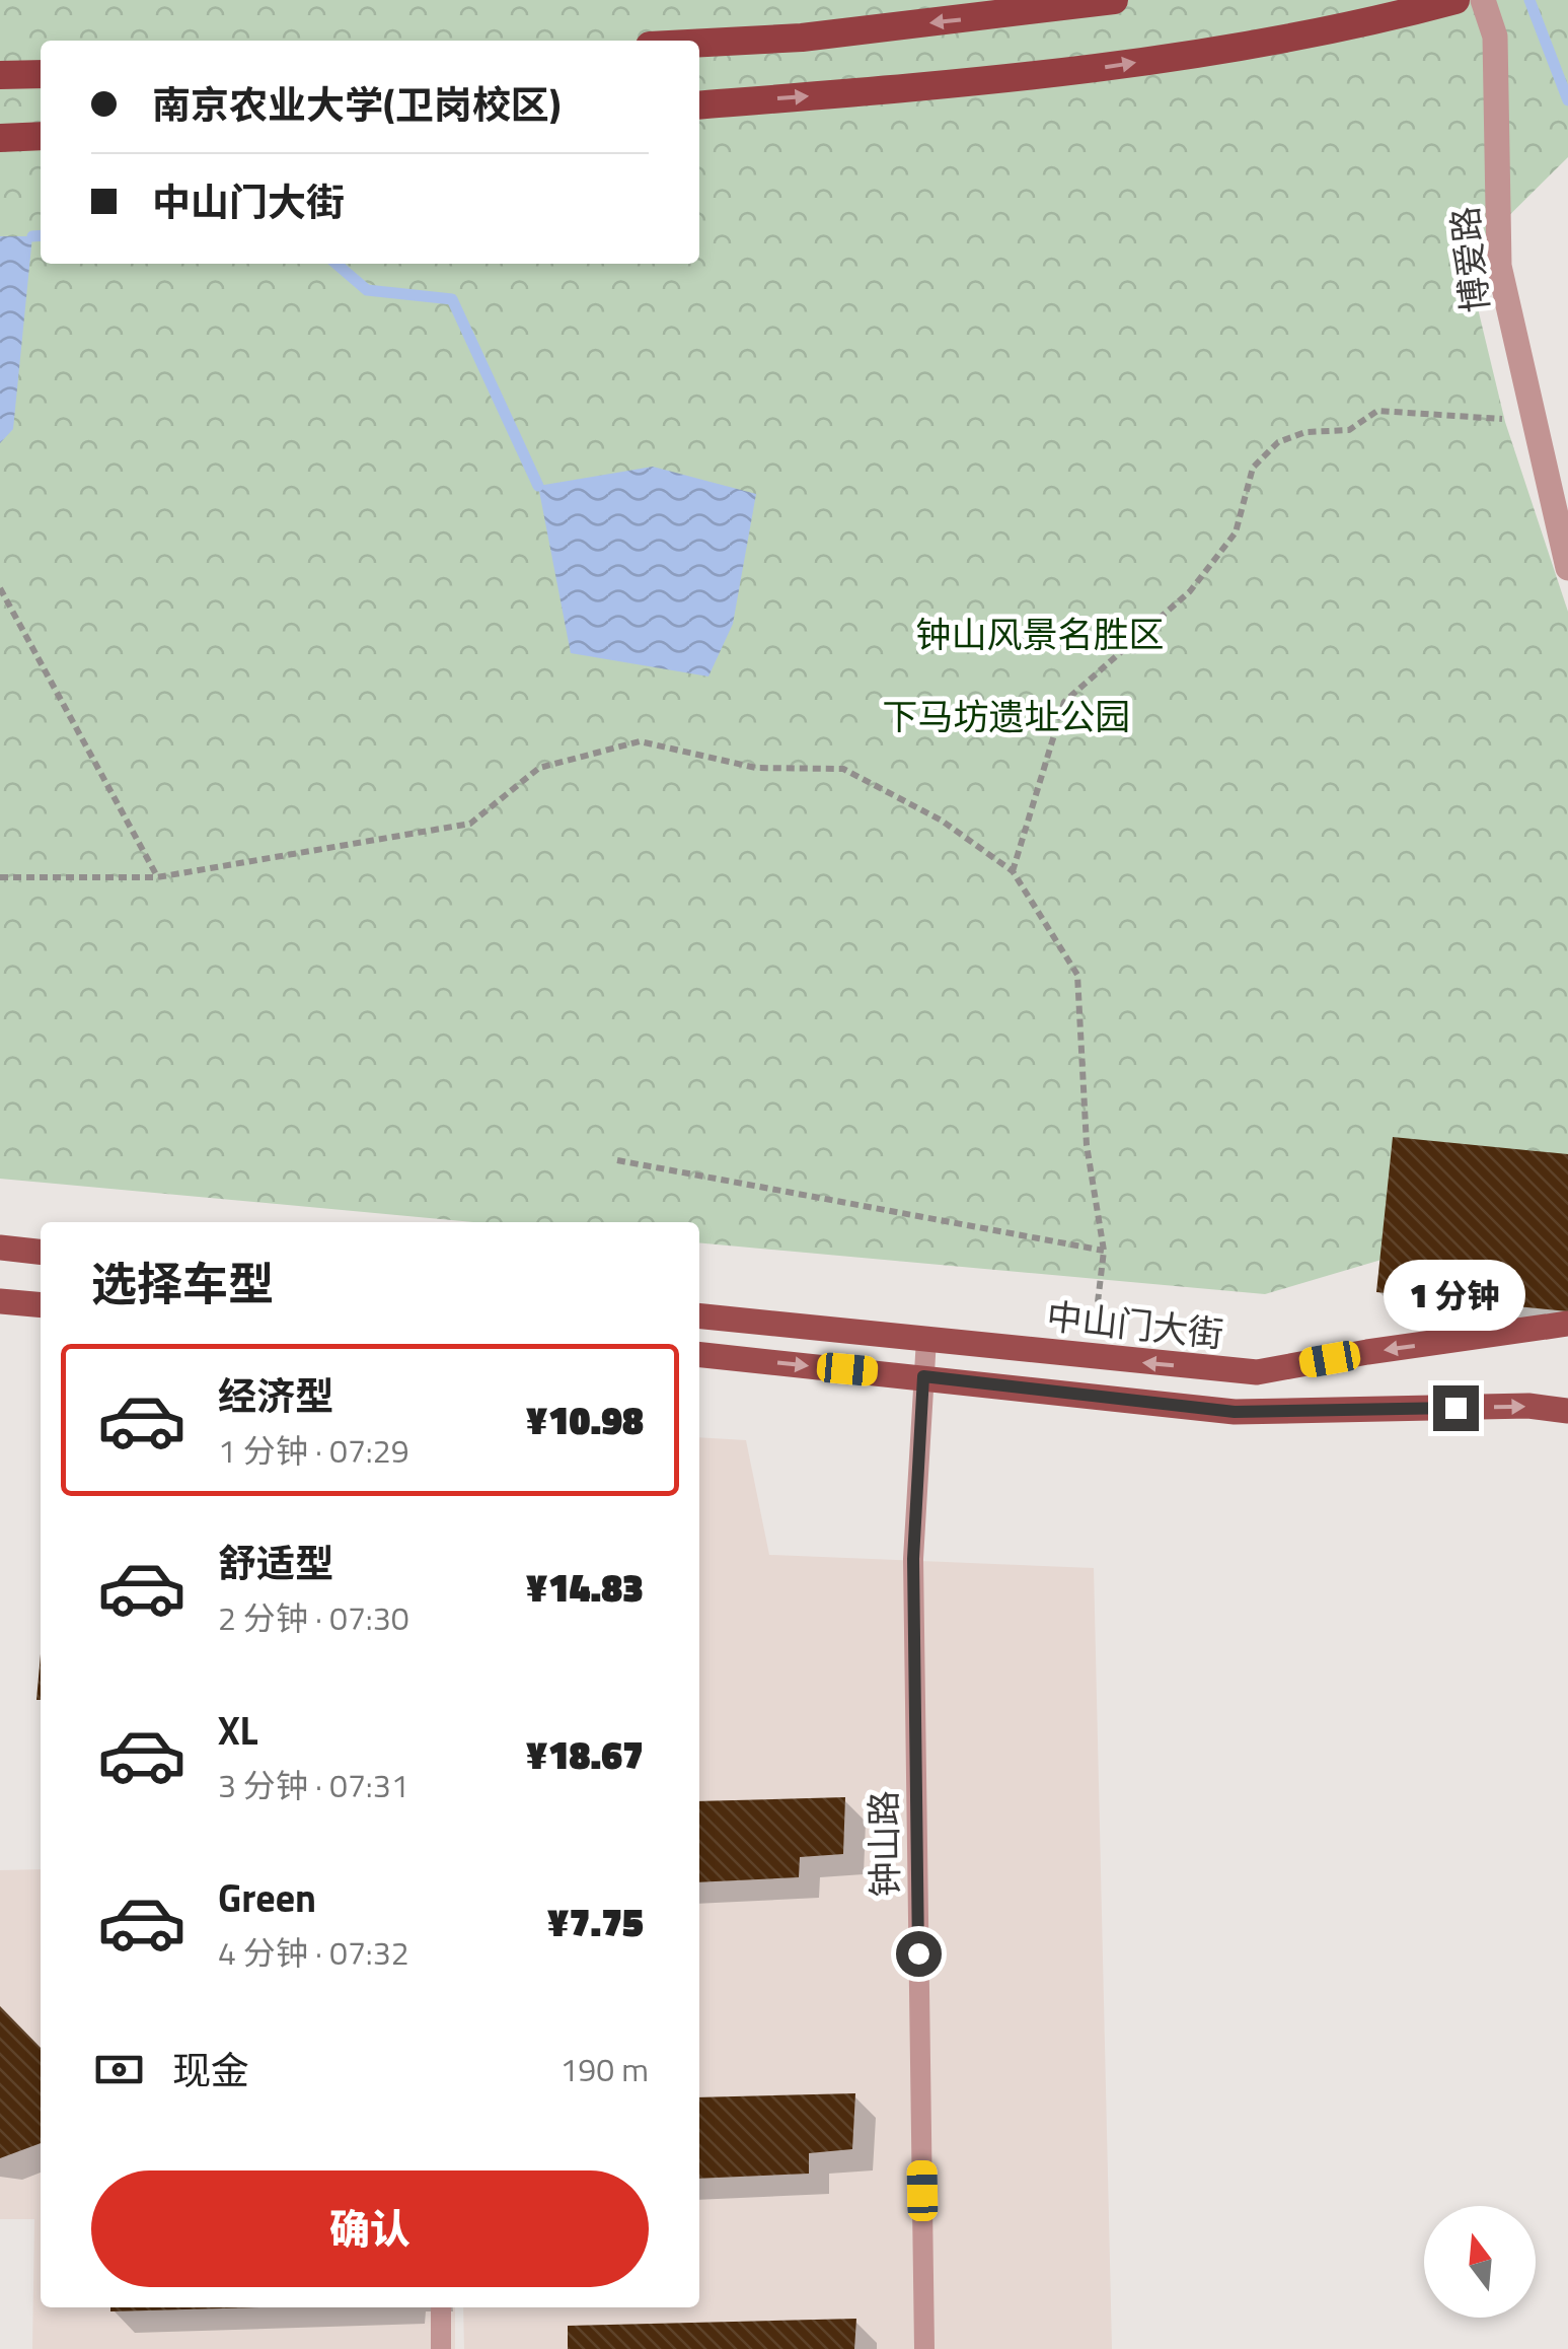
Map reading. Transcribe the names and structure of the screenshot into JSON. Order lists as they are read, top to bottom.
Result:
{
  "streets": {
    "main road": ["中山门大街"],
    "street": ["博爱路"],
    "lane": ["钟山路"]
  },
  "crossings": [
    ["中山门大街", "钟山路"]
  ],
  "parks": ["钟山风景名胜区", "下马坊遗址公园"],
  "north": "top",
  "page": {
    "banner": ["南京农业大学(卫岗校区)", "中山门大街"],
    "heading": "选择车型",
    "bubble": "1 分钟",
    "list": [
      {
        "name": "经济型",
        "note": "1 分钟 · 07:29",
        "value": "¥10.98"
      },
      {
        "name": "舒适型",
        "note": "2 分钟 · 07:30",
        "value": "¥14.83"
      },
      {
        "name": "XL",
        "note": "3 分钟 · 07:31",
        "value": "¥18.67"
      },
      {
        "name": "Green",
        "note": "4 分钟 · 07:32",
        "value": "¥7.75"
      }
    ],
    "pay": ["现金", "190 m"],
    "buttons": "确认"
  }
}
